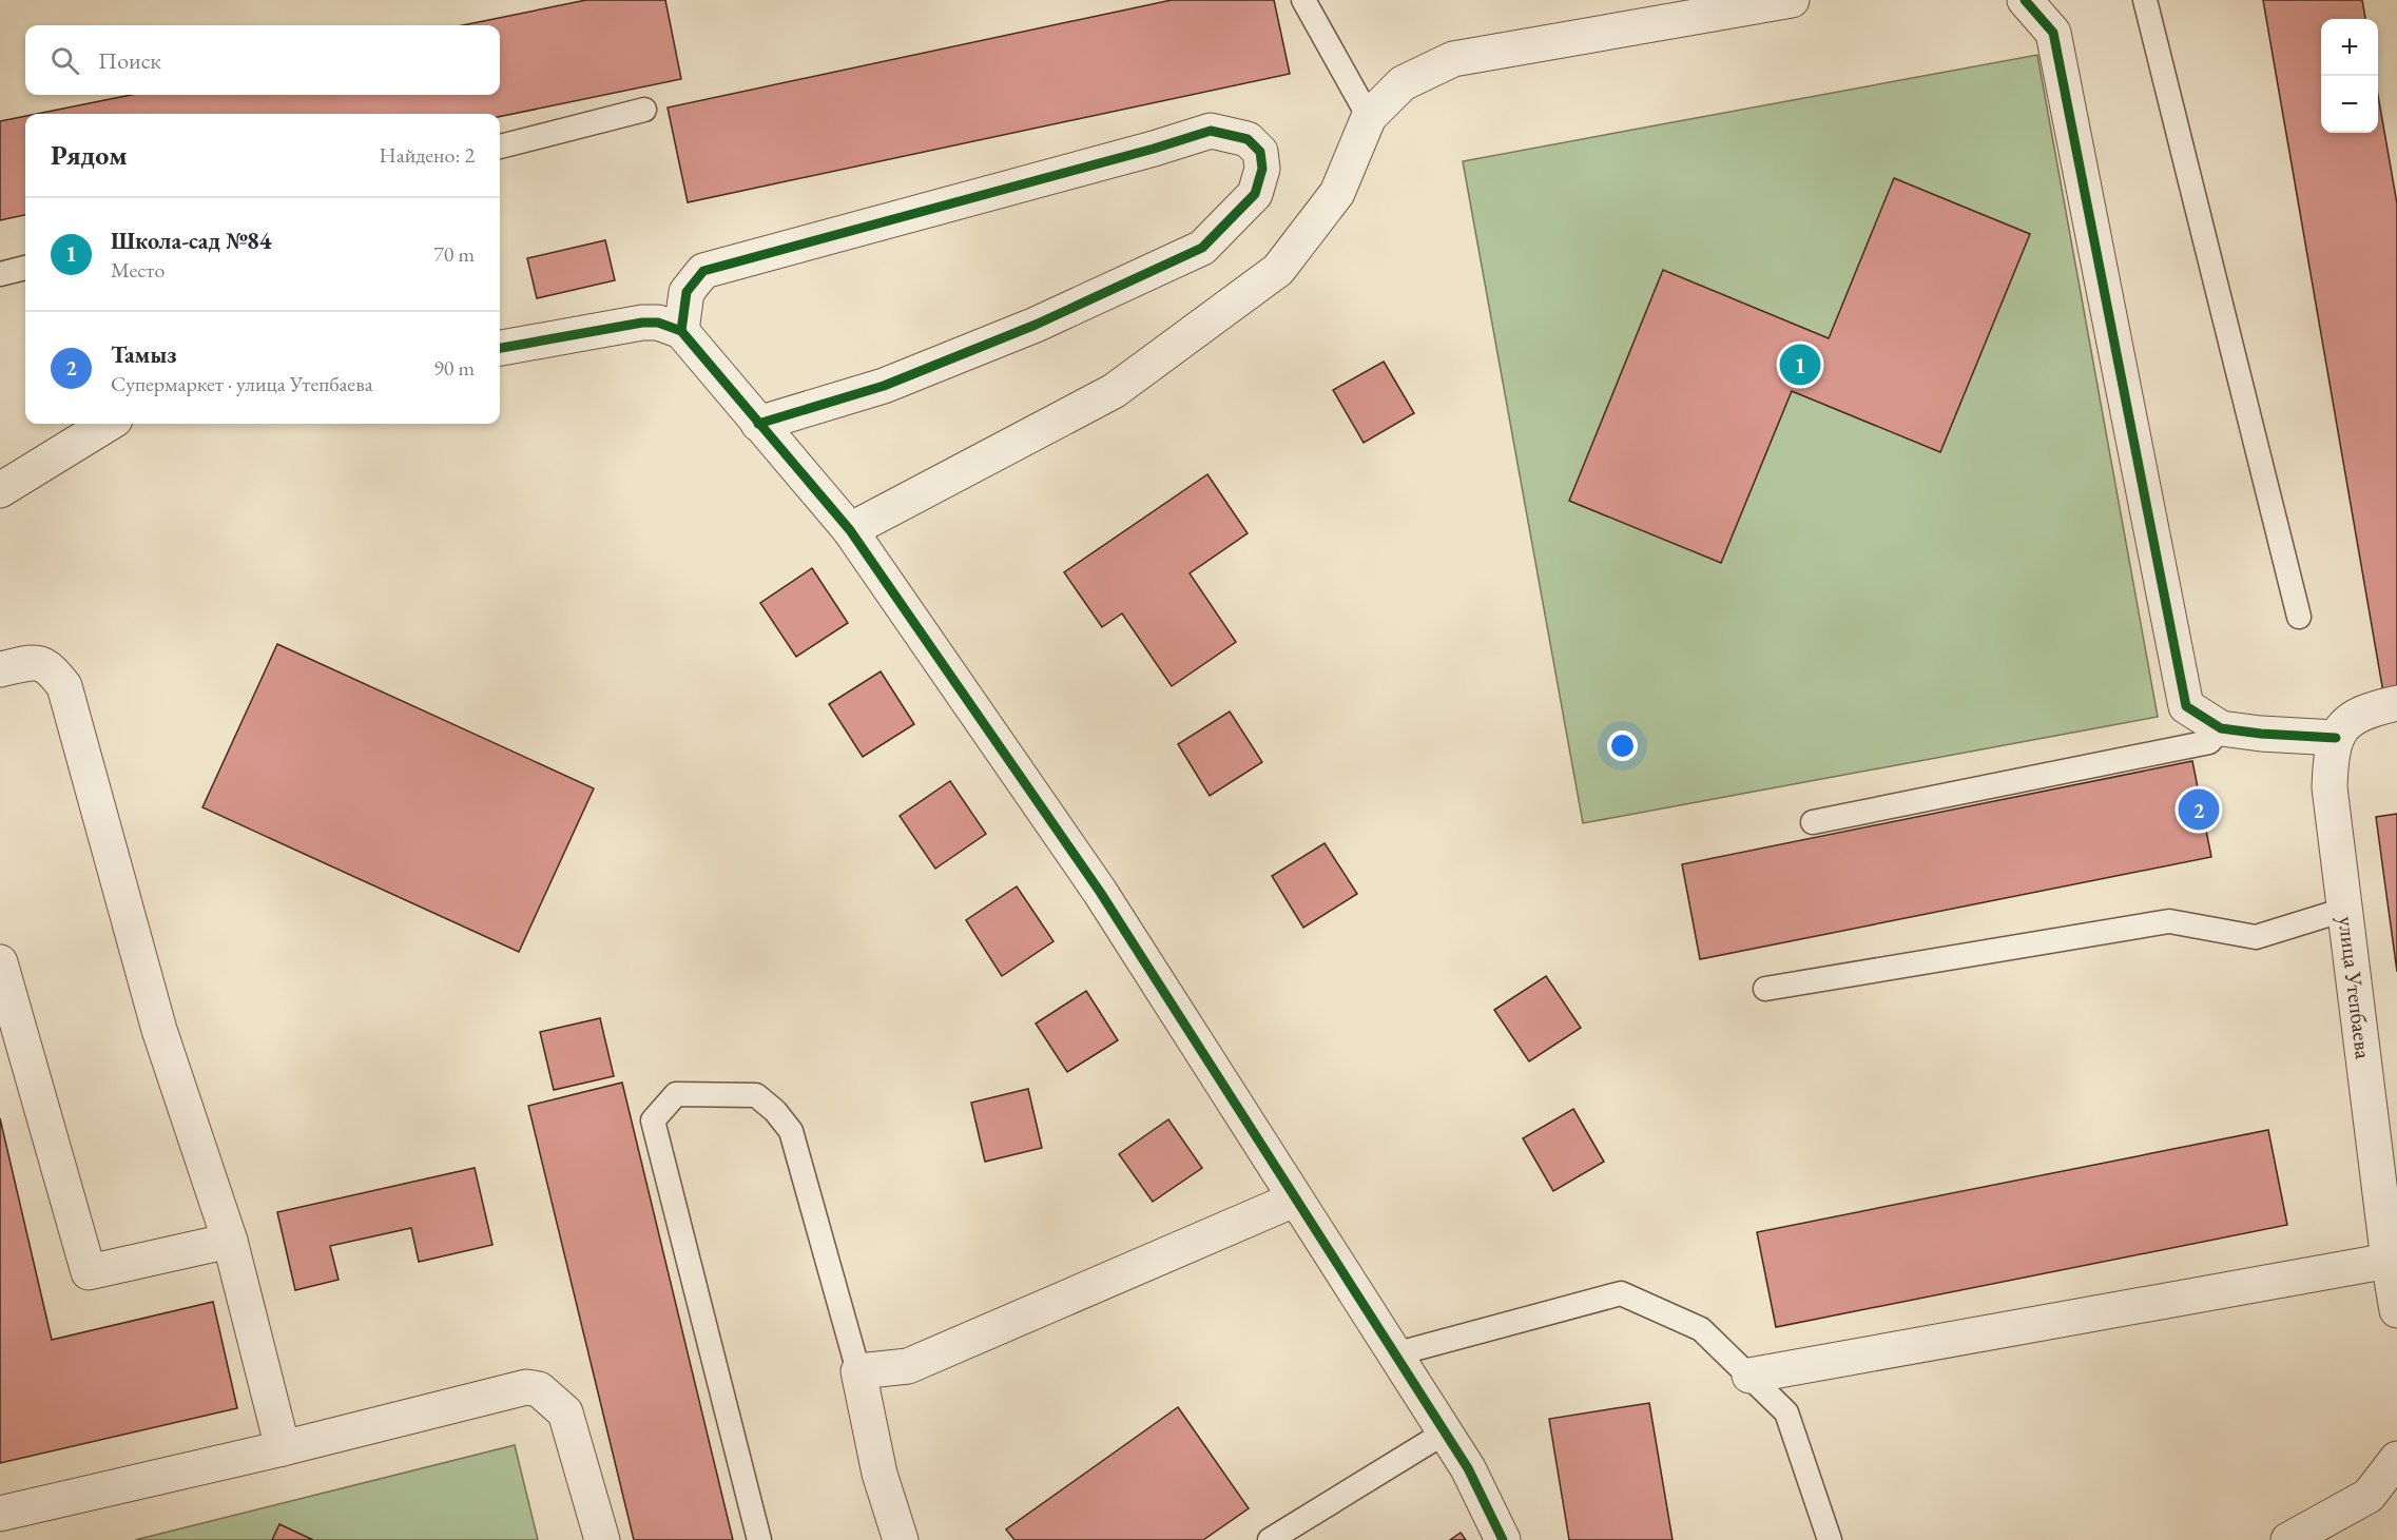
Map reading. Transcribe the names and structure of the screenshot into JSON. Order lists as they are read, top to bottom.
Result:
{
  "streets": {
    "street": ["улица Утепбаева"]
  },
  "page": {
    "map_buttons": ["+", "−"],
    "search": "Поиск",
    "heading": ["Рядом", "Найдено: 2"],
    "list": [
      {
        "mark": "1",
        "name": "Школа-сад №84",
        "note": "Место",
        "value": "70 m"
      },
      {
        "mark": "2",
        "name": "Тамыз",
        "note": "Супермаркет · улица Утепбаева",
        "value": "90 m"
      }
    ],
    "pins": ["1", "2"]
  }
}
